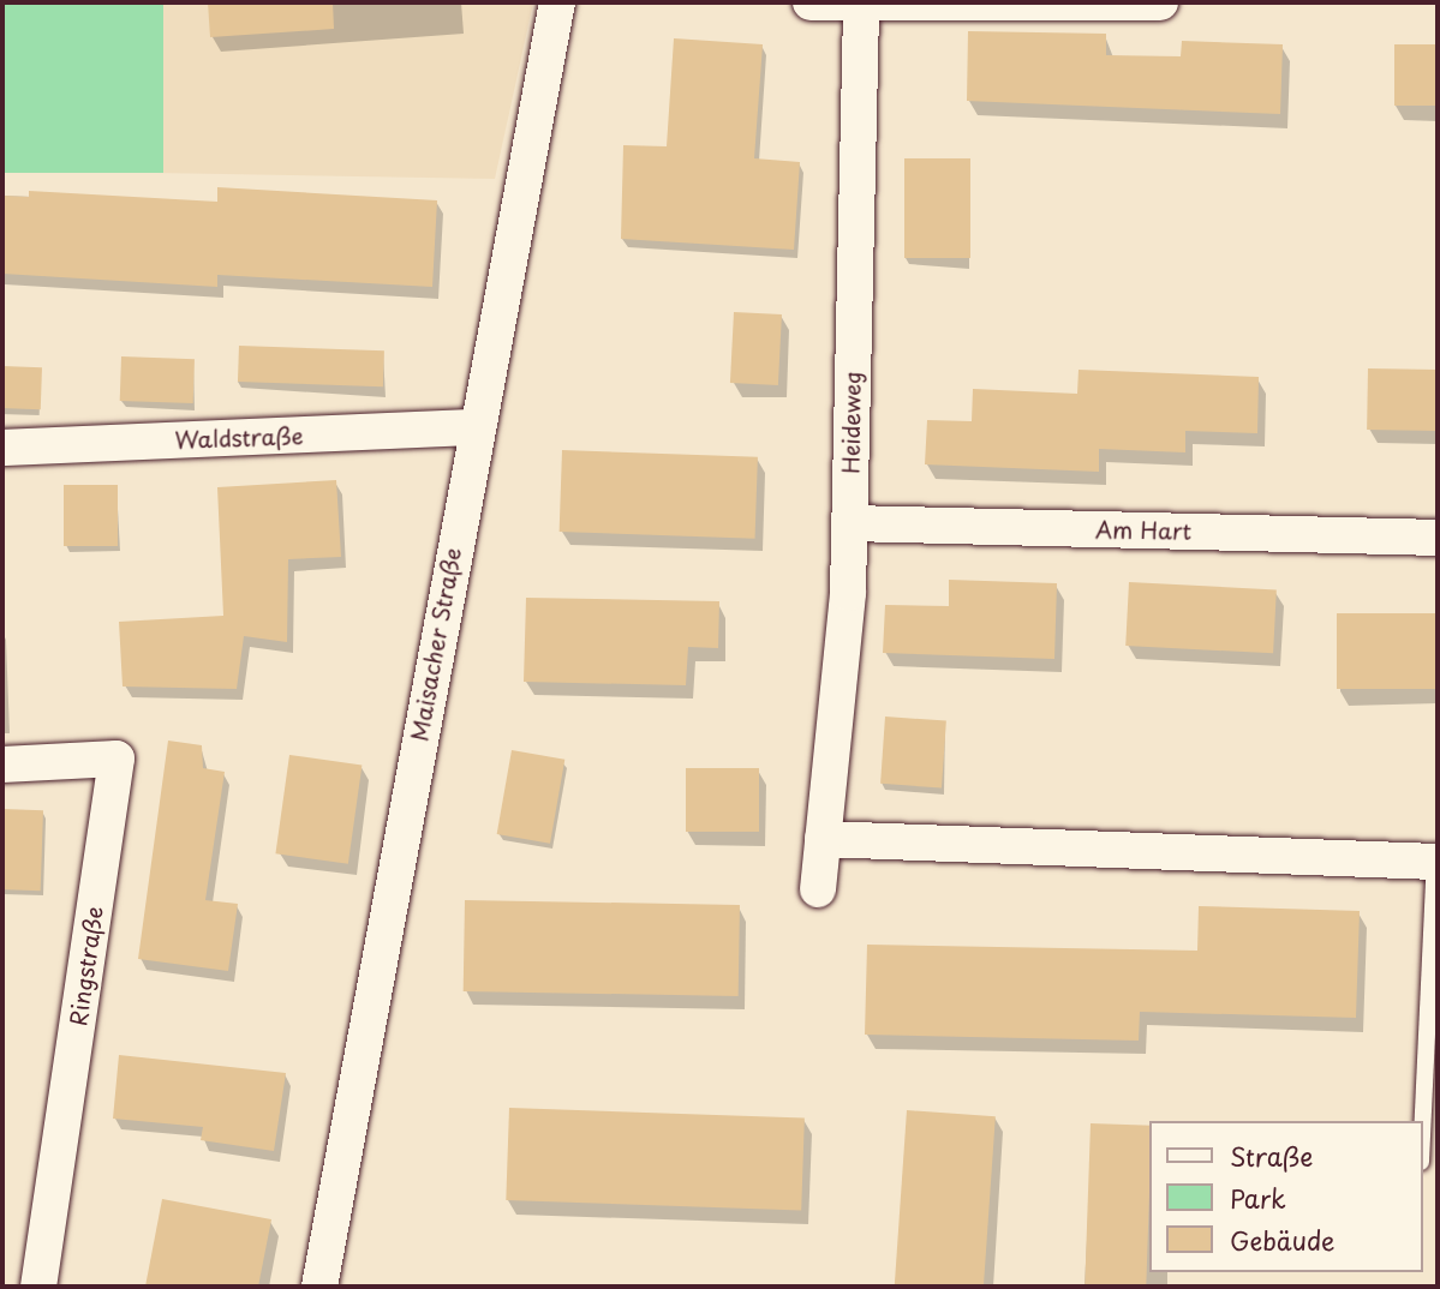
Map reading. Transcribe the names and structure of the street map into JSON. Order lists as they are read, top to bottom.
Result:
{
  "streets": {
    "street": [
      "Heideweg",
      "Waldstraße",
      "Am Hart",
      "Maisacher Straße",
      "Ringstraße"
    ]
  },
  "crossings": [
    ["Heideweg", "Am Hart"],
    ["Waldstraße", "Maisacher Straße"]
  ],
  "legend": ["Straße", "Park", "Gebäude"]
}
